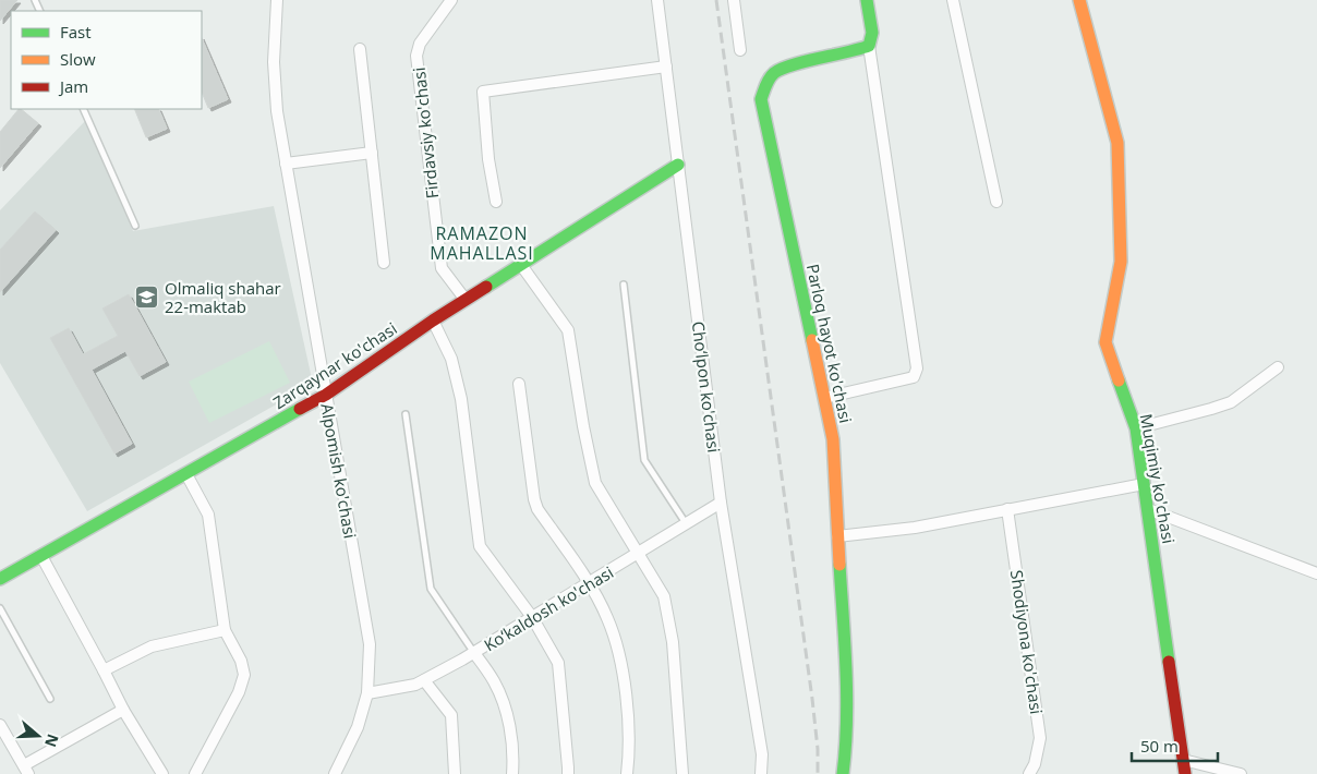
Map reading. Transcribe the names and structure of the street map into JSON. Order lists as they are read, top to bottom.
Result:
{
  "streets": {
    "street": [
      "Firdavsiy ko'chasi",
      "Parloq hayot ko'chasi",
      "Zarqaynar ko'chasi",
      "Cho‘lpon ko'chasi",
      "Alpomish ko'chasi",
      "Muqimiy ko'chasi",
      "Ko‘kaldosh ko'chasi",
      "Shodiyona ko'chasi"
    ]
  },
  "crossings": [
    ["Firdavsiy ko'chasi", "Zarqaynar ko'chasi"],
    ["Zarqaynar ko'chasi", "Cho‘lpon ko'chasi"],
    ["Zarqaynar ko'chasi", "Alpomish ko'chasi"],
    ["Cho‘lpon ko'chasi", "Ko‘kaldosh ko'chasi"],
    ["Alpomish ko'chasi", "Ko‘kaldosh ko'chasi"]
  ],
  "districts": ["RAMAZON MAHALLASI"],
  "places": {
    "school or university": ["Olmaliq shahar 22-maktab"]
  },
  "legend": ["Fast", "Slow", "Jam"],
  "scale_bar": "50 m",
  "north": "right"
}
